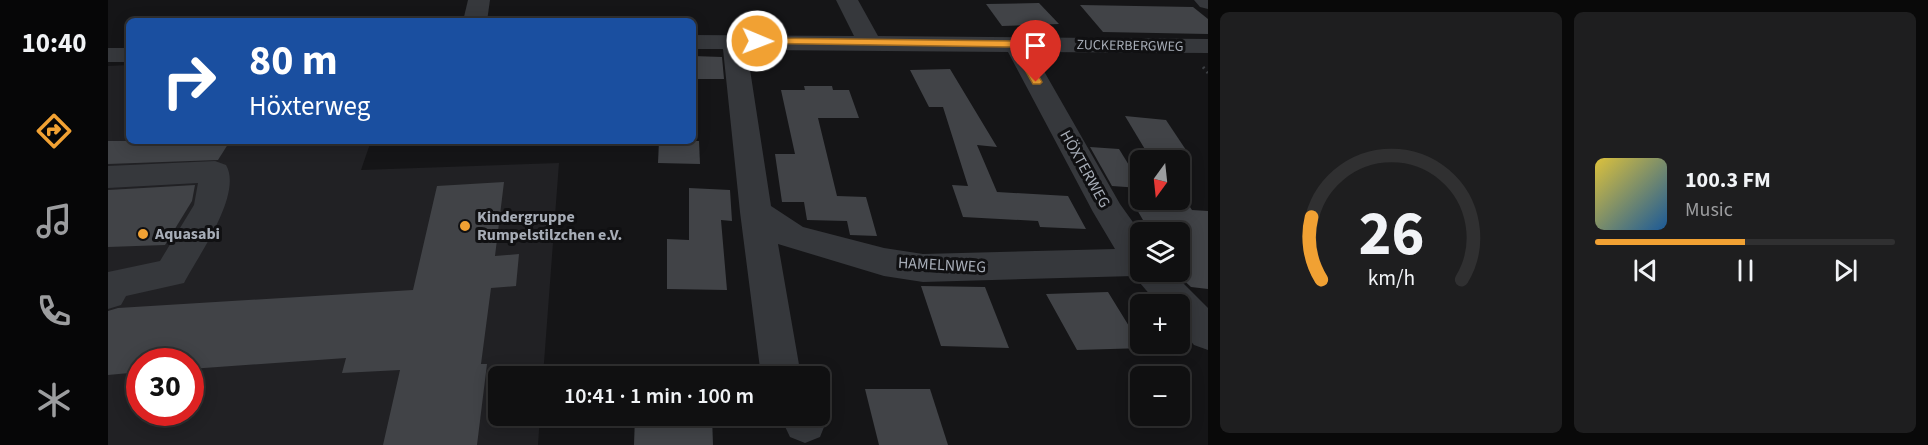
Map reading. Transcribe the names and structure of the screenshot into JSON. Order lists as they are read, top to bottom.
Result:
{
  "streets": {
    "street": ["ZUCKERBERGWEG", "HÖXTERWEG", "HAMELNWEG"]
  },
  "crossings": [
    ["ZUCKERBERGWEG", "HÖXTERWEG"]
  ],
  "places": ["Kindergruppe Rumpelstilzchen e.V.", "Aquasabi"],
  "north": "bottom",
  "page": {
    "tabs": "10:40",
    "turn": ["80 m", "Höxterweg"],
    "map_buttons": ["+", "−"],
    "song": ["100.3 FM", "Music"],
    "limit": "30",
    "trip": "10:41 · 1 min · 100 m",
    "gauge": ["26", "km/h"]
  }
}
